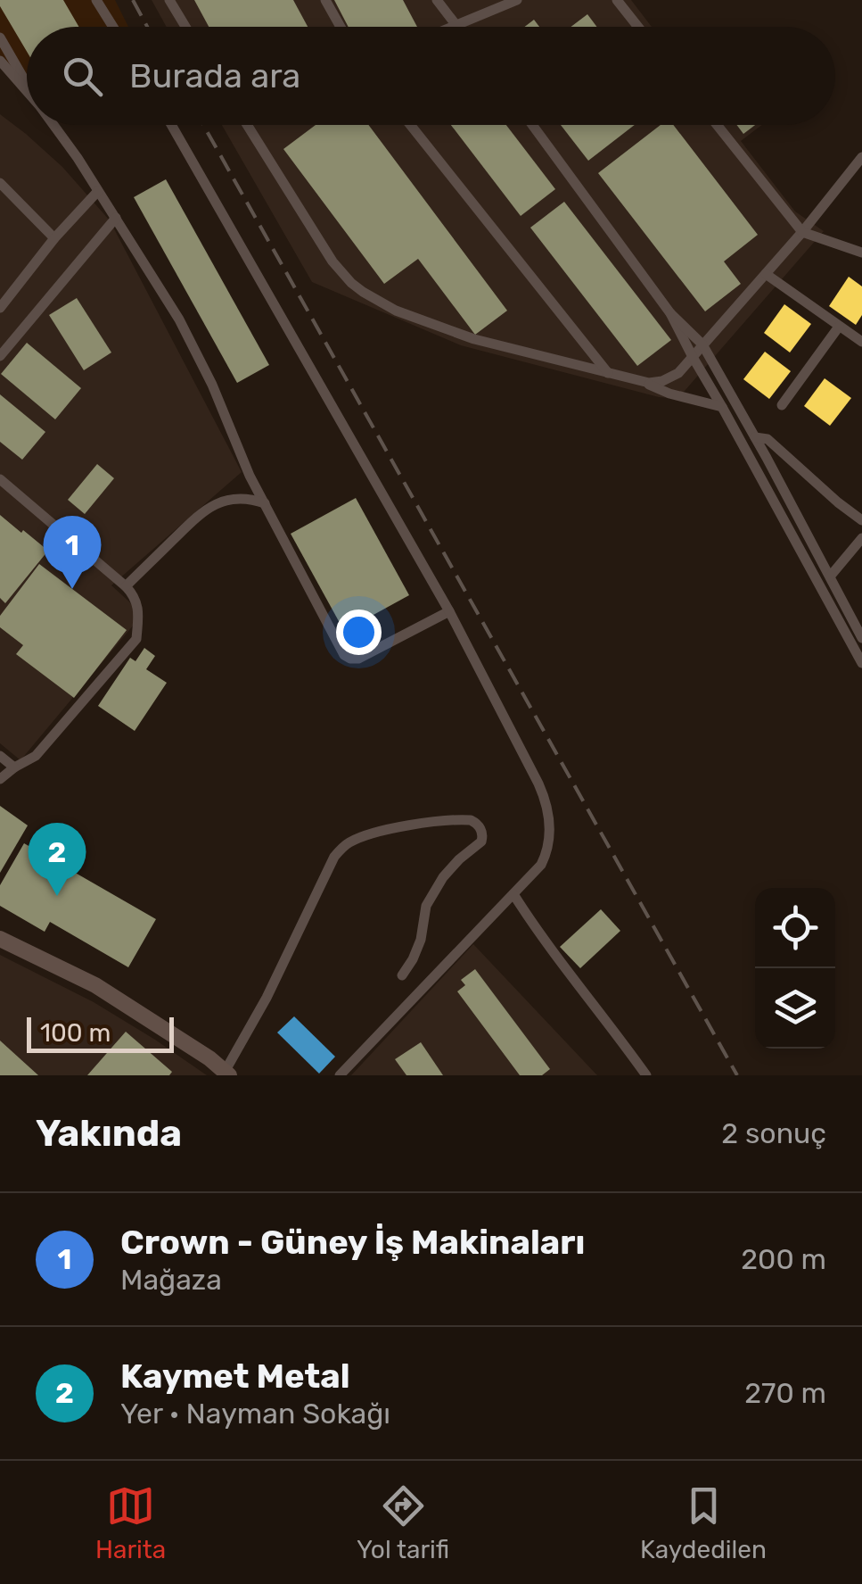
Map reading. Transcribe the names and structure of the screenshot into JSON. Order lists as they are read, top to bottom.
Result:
{
  "scale_bar": "100 m",
  "page": {
    "search": "Burada ara",
    "pins": ["1", "2"],
    "scale": "100 m",
    "heading": ["Yakında", "2 sonuç"],
    "list": [
      {
        "mark": "1",
        "name": "Crown - Güney İş Makinaları",
        "note": "Mağaza",
        "value": "200 m"
      },
      {
        "mark": "2",
        "name": "Kaymet Metal",
        "note": "Yer · Nayman Sokağı",
        "value": "270 m"
      }
    ],
    "nav": ["Harita", "Yol tarifi", "Kaydedilen"]
  }
}
